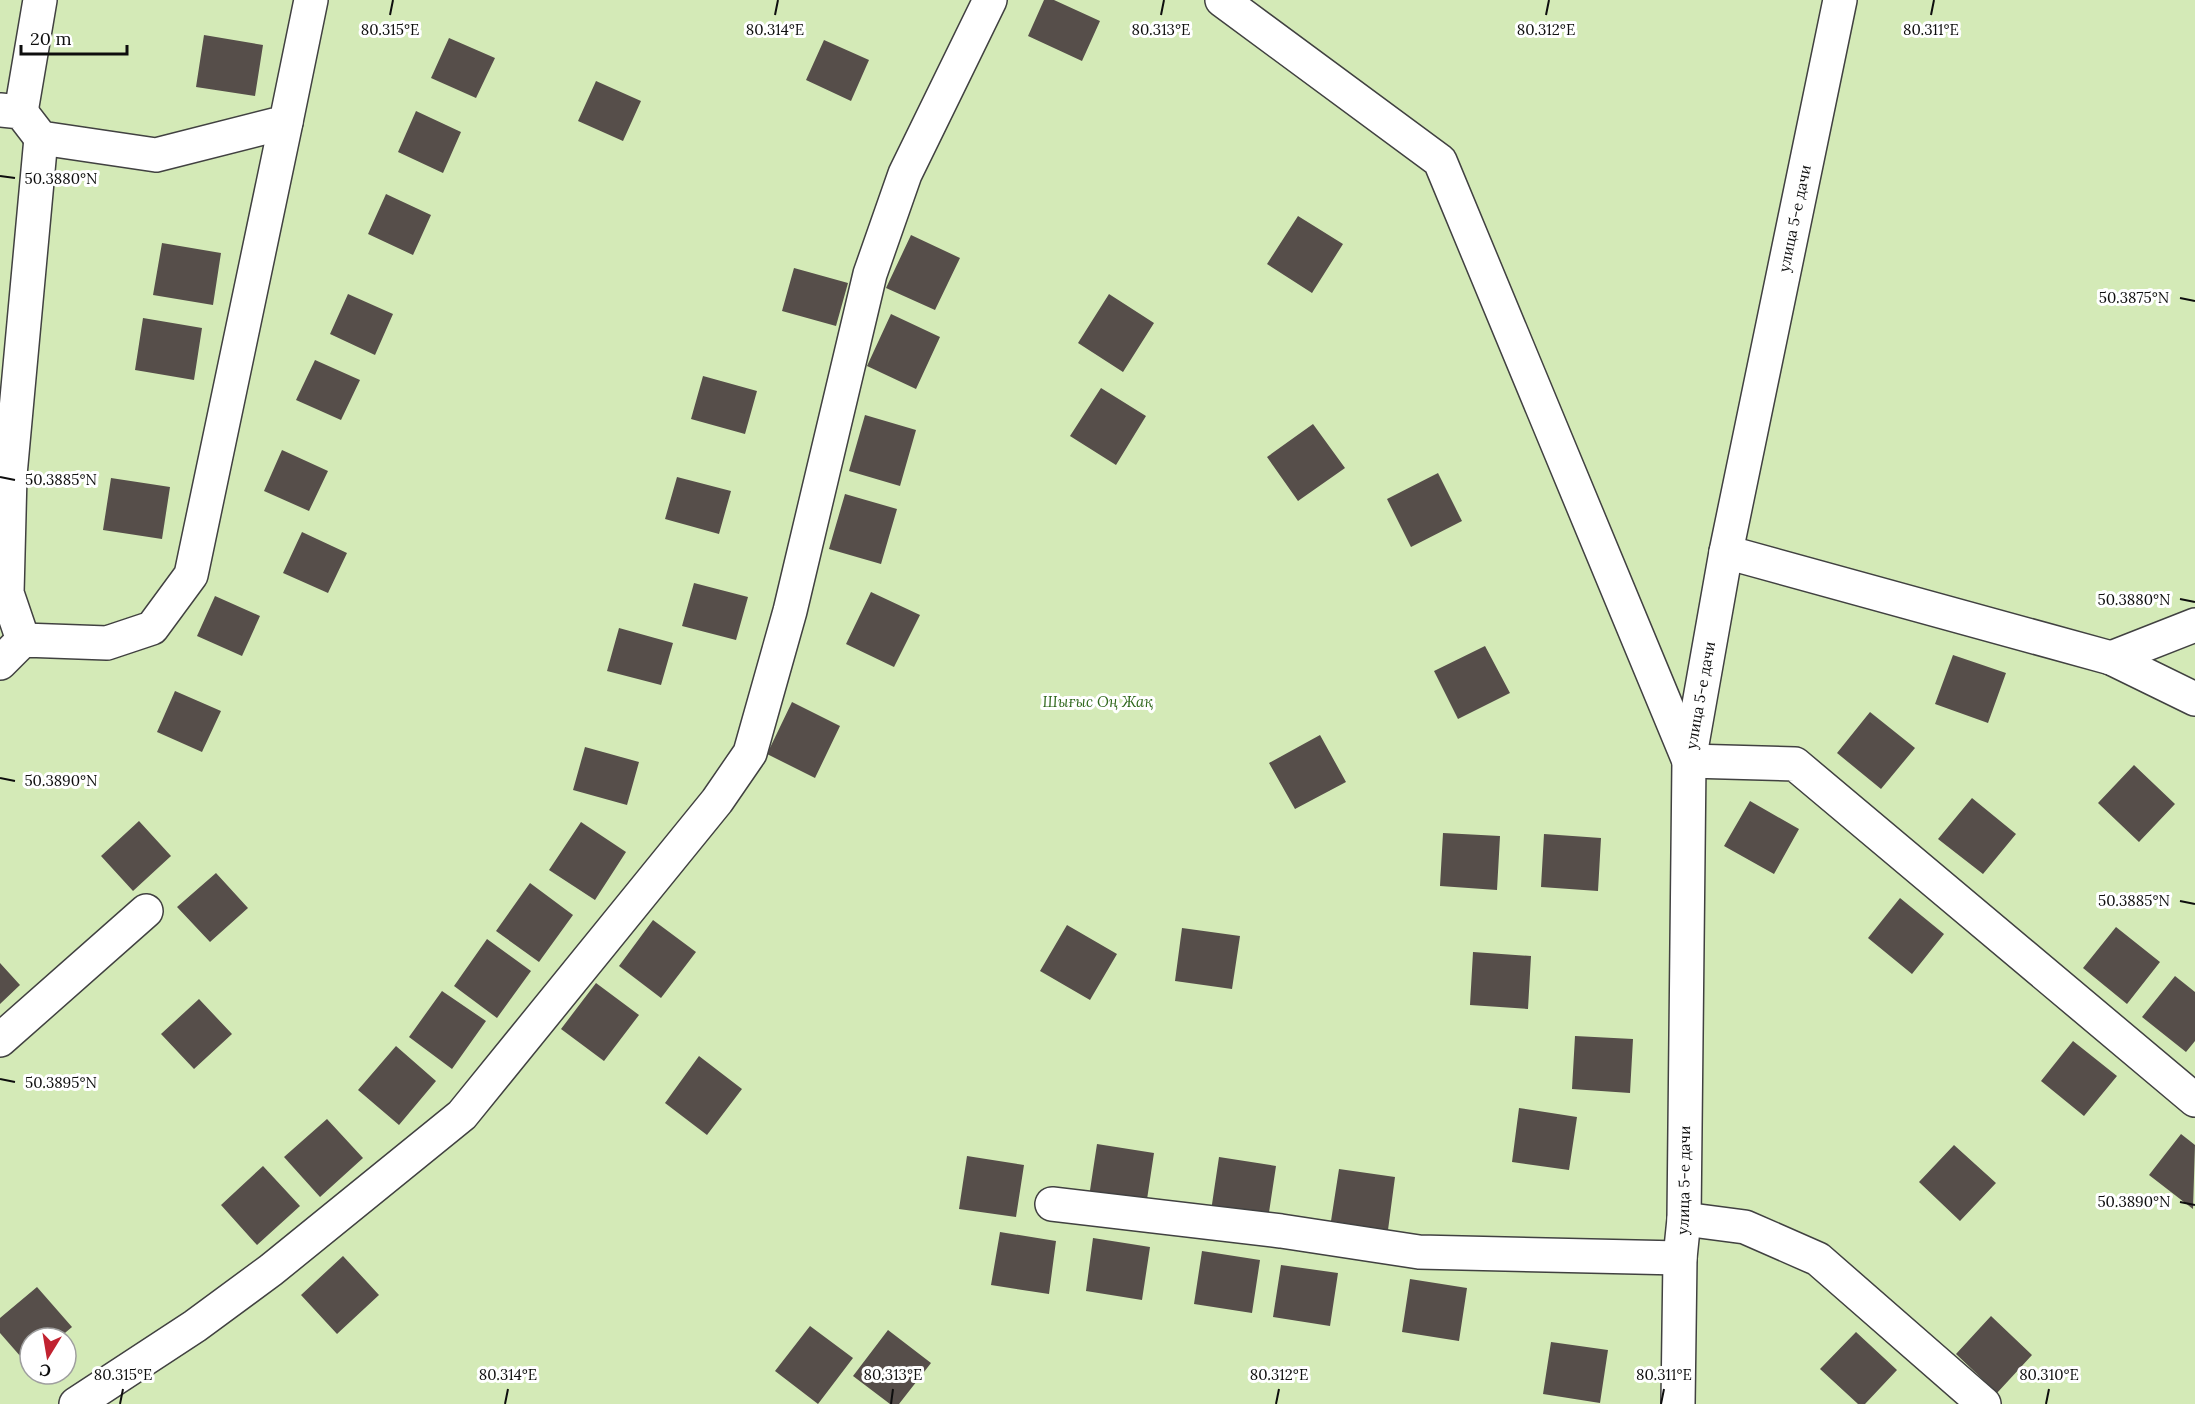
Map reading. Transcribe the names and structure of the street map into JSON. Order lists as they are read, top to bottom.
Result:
{
  "streets": {
    "street": ["улица 5-е дачи"]
  },
  "parks": ["Шығыс Оң Жақ"],
  "scale_bar": "20 m",
  "north": "bottom",
  "coordinates": [
    "80.315°E",
    "80.314°E",
    "80.313°E",
    "80.312°E",
    "80.311°E",
    "50.3880°N",
    "50.3875°N",
    "50.3885°N",
    "50.3890°N",
    "50.3895°N",
    "80.310°E"
  ]
}
